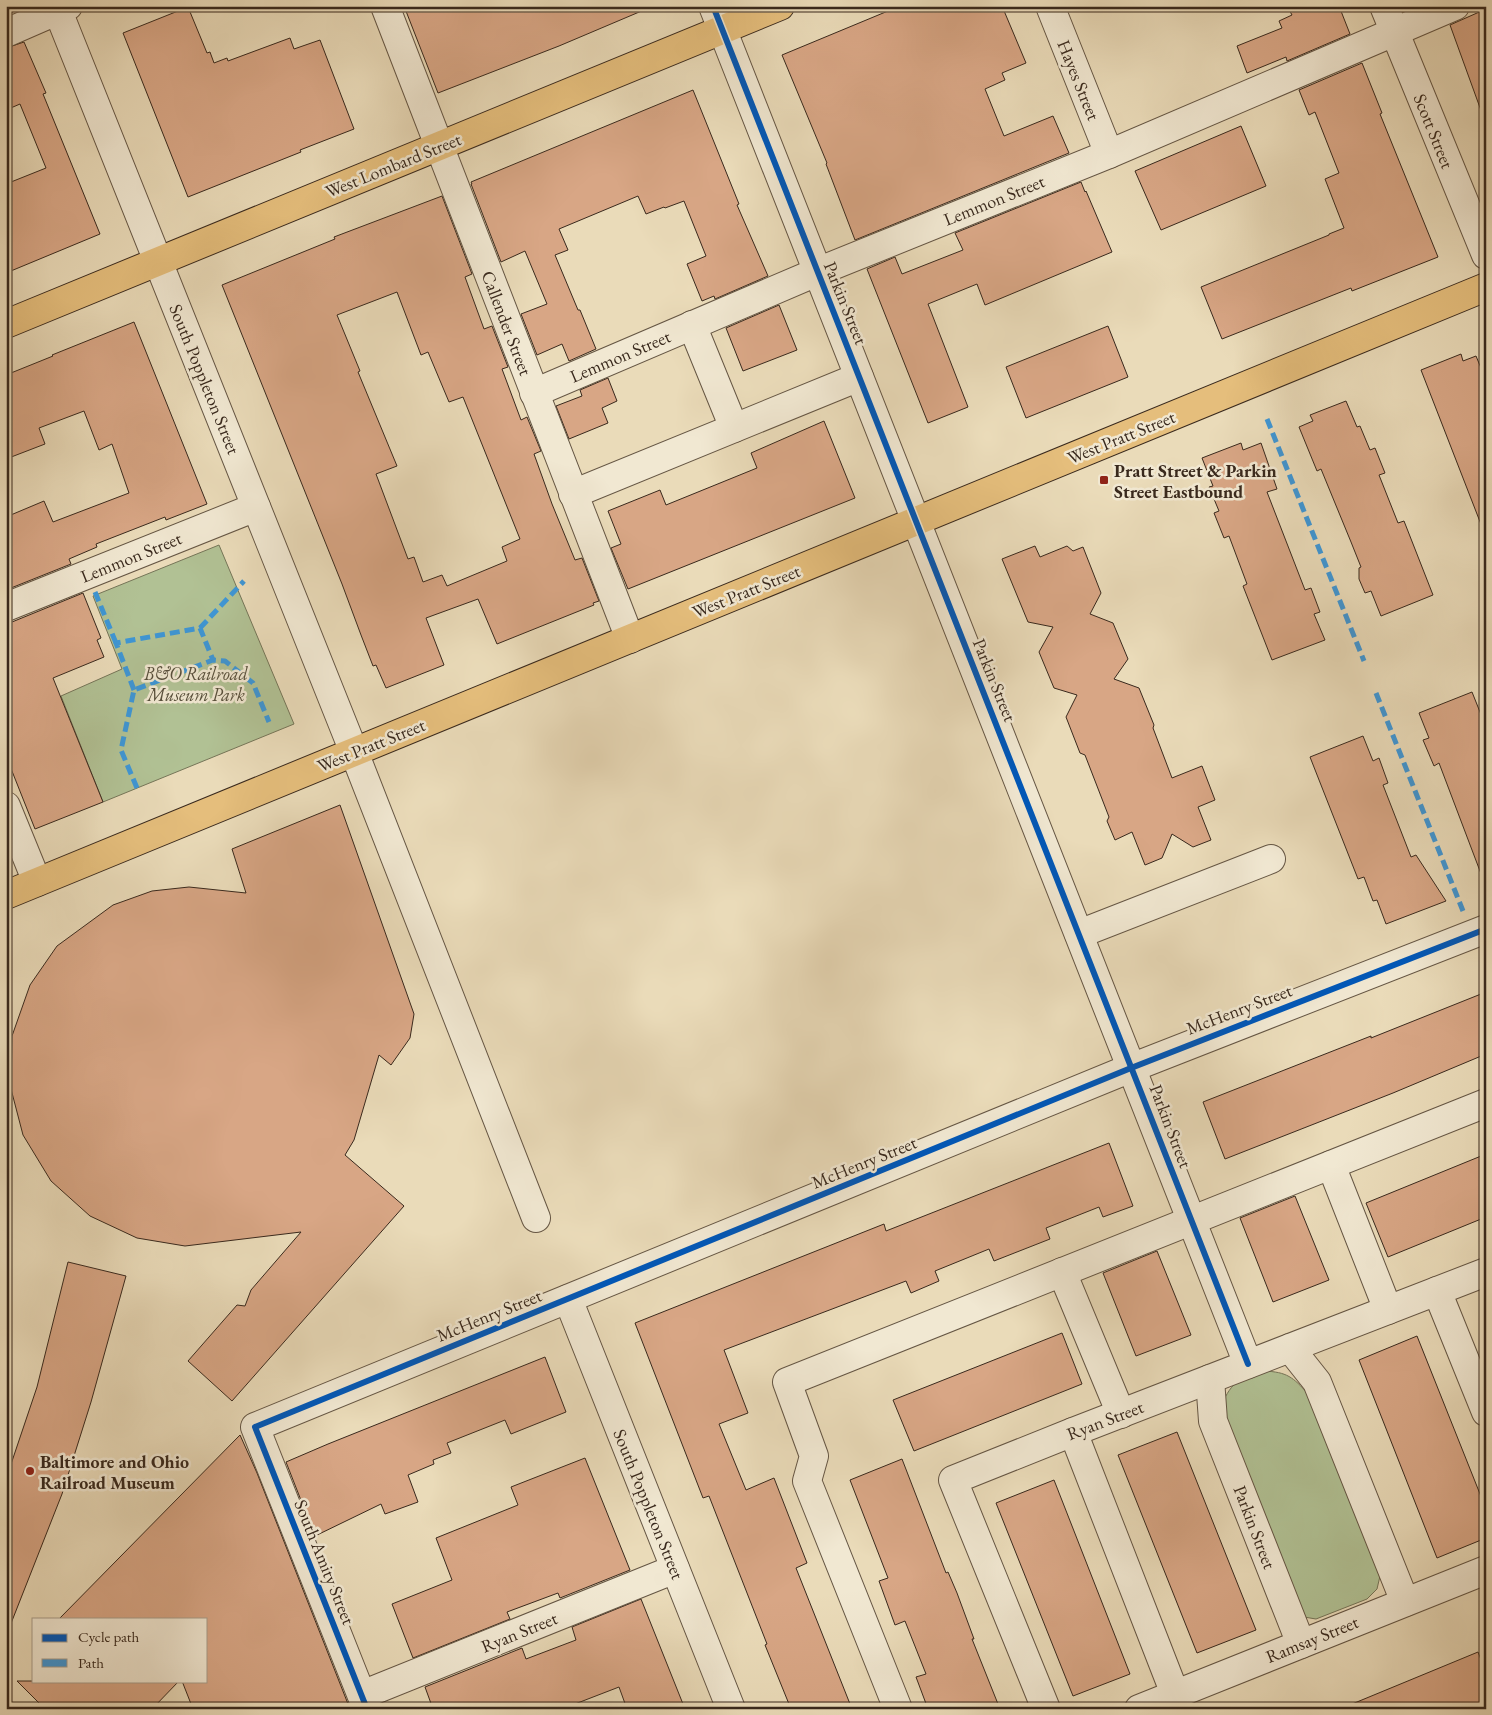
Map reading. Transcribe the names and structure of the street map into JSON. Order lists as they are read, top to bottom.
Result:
{
  "streets": {
    "main road": ["West Lombard Street", "West Pratt Street"],
    "street": [
      "Hayes Street",
      "Scott Street",
      "Lemmon Street",
      "Parkin Street",
      "Callender Street",
      "South Poppleton Street",
      "McHenry Street",
      "Ryan Street",
      "South Amity Street",
      "Ramsay Street"
    ]
  },
  "crossings": [
    ["Hayes Street", "Lemmon Street"],
    ["Scott Street", "Lemmon Street"],
    ["West Lombard Street", "Parkin Street"],
    ["West Lombard Street", "Callender Street"],
    ["West Lombard Street", "South Poppleton Street"],
    ["Lemmon Street", "Parkin Street"],
    ["Lemmon Street", "Callender Street"],
    ["Lemmon Street", "South Poppleton Street"],
    ["Parkin Street", "West Pratt Street"],
    ["Parkin Street", "McHenry Street"],
    ["Parkin Street", "Ryan Street"],
    ["Parkin Street", "Ramsay Street"],
    ["Callender Street", "West Pratt Street"],
    ["South Poppleton Street", "West Pratt Street"],
    ["South Poppleton Street", "McHenry Street"],
    ["South Poppleton Street", "Ryan Street"],
    ["McHenry Street", "South Amity Street"],
    ["Ryan Street", "South Amity Street"]
  ],
  "parks": ["B&O Railroad Museum Park"],
  "places": {
    "transit": ["Pratt Street & Parkin Street Eastbound"],
    "other": ["Baltimore and Ohio Railroad Museum"]
  },
  "legend": ["Cycle path", "Path"]
}
